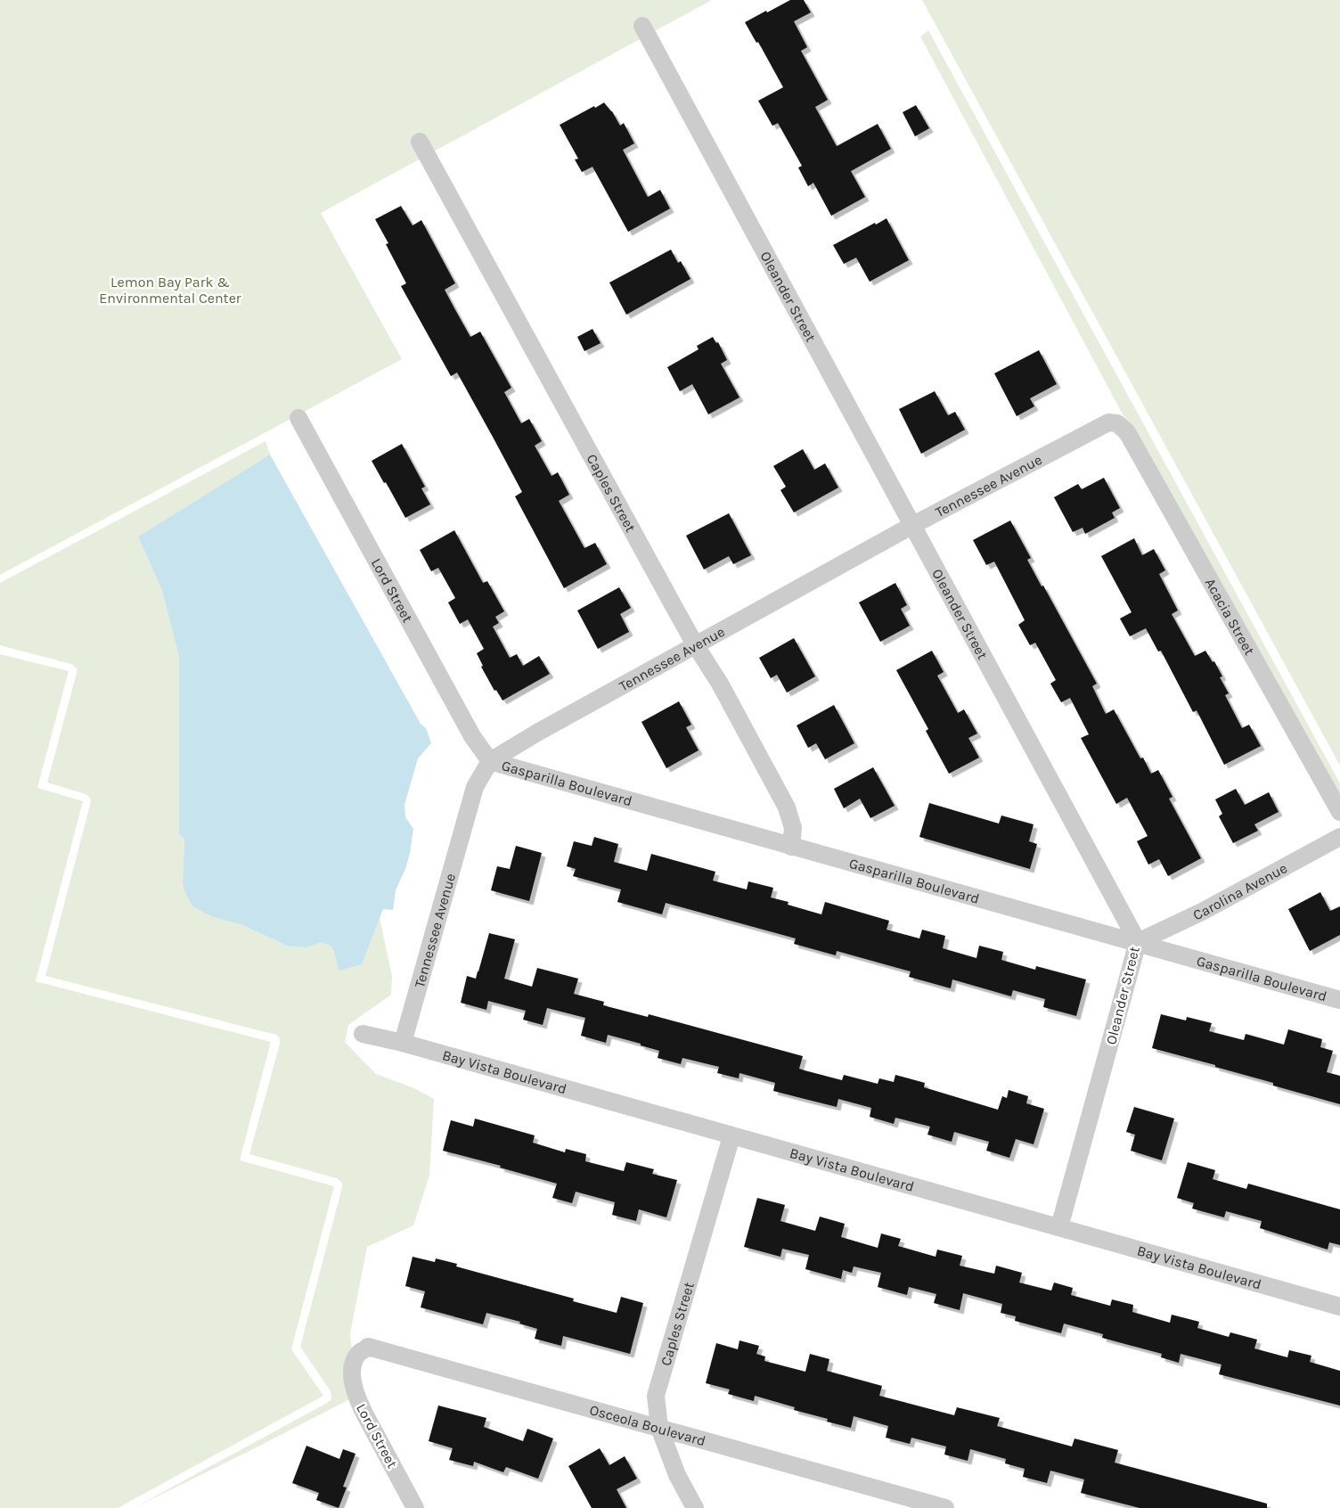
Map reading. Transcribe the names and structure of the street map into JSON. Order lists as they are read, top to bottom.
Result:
{
  "streets": {
    "street": [
      "Oleander Street",
      "Tennessee Avenue",
      "Caples Street",
      "Lord Street",
      "Acacia Street",
      "Gasparilla Boulevard",
      "Carolina Avenue",
      "Bay Vista Boulevard",
      "Osceola Boulevard"
    ]
  },
  "crossings": [
    ["Oleander Street", "Tennessee Avenue"],
    ["Oleander Street", "Gasparilla Boulevard"],
    ["Oleander Street", "Carolina Avenue"],
    ["Oleander Street", "Bay Vista Boulevard"],
    ["Tennessee Avenue", "Caples Street"],
    ["Tennessee Avenue", "Lord Street"],
    ["Tennessee Avenue", "Acacia Street"],
    ["Tennessee Avenue", "Gasparilla Boulevard"],
    ["Tennessee Avenue", "Bay Vista Boulevard"],
    ["Caples Street", "Gasparilla Boulevard"],
    ["Caples Street", "Bay Vista Boulevard"],
    ["Caples Street", "Osceola Boulevard"],
    ["Lord Street", "Gasparilla Boulevard"],
    ["Lord Street", "Osceola Boulevard"],
    ["Gasparilla Boulevard", "Carolina Avenue"]
  ],
  "parks": ["Lemon Bay Park & Environmental Center"]
}
